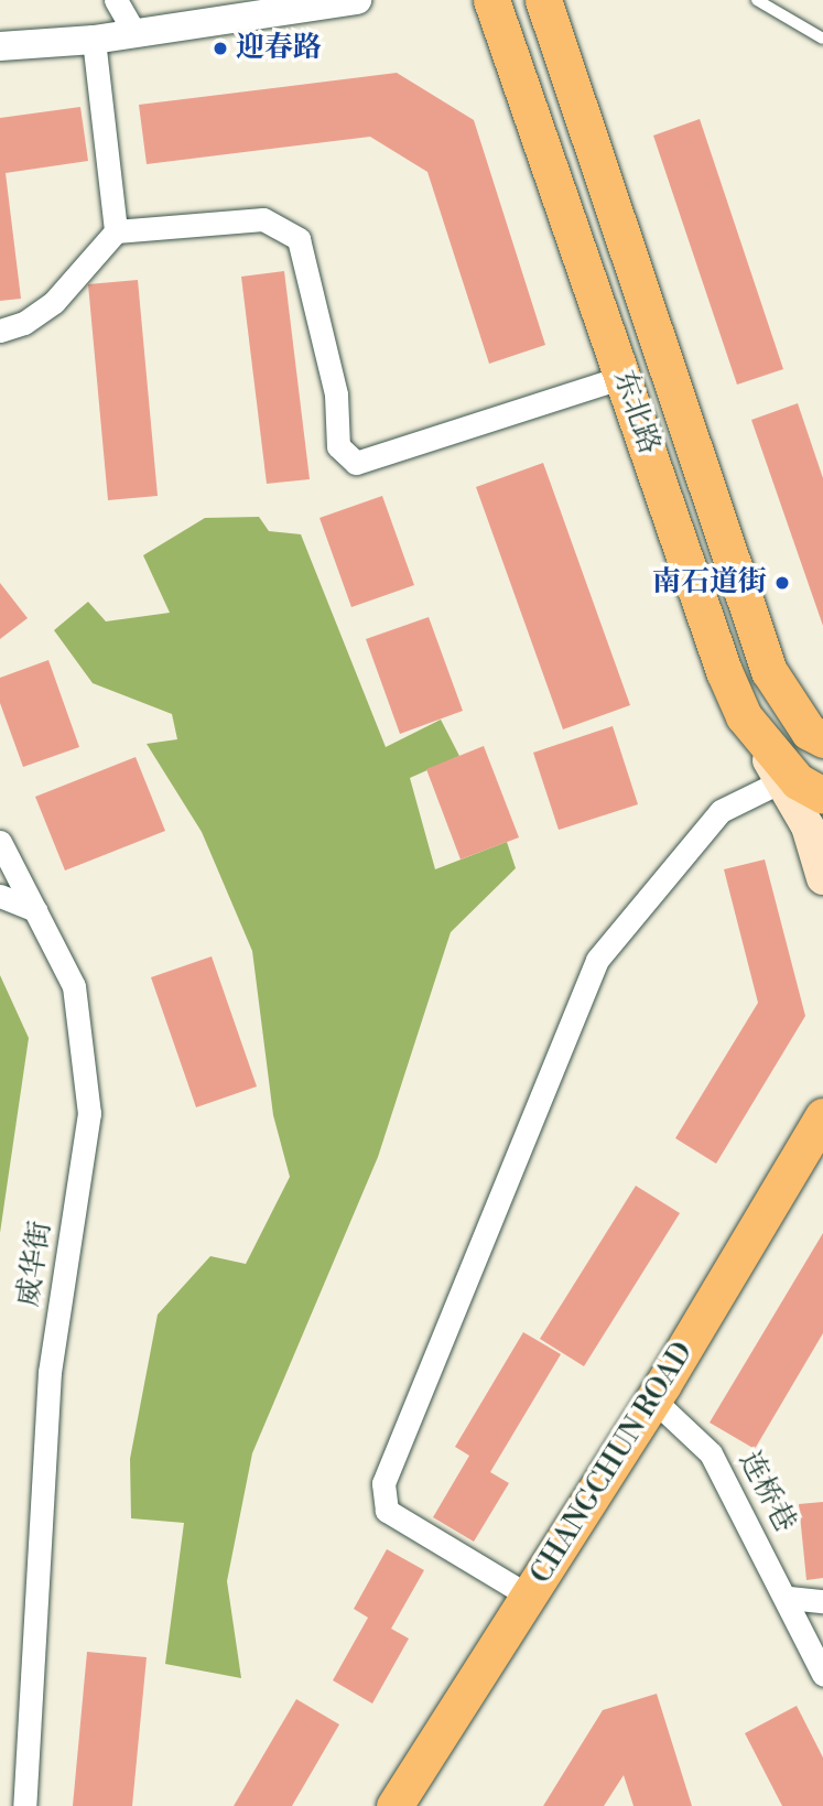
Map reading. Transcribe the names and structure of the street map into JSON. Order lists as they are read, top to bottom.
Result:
{
  "streets": {
    "main road": ["东北路", "CHANGCHUN ROAD"],
    "street": ["威华街", "连桥巷"]
  },
  "crossings": [
    ["CHANGCHUN ROAD", "连桥巷"]
  ],
  "places": ["迎春路", "南石道街"]
}
